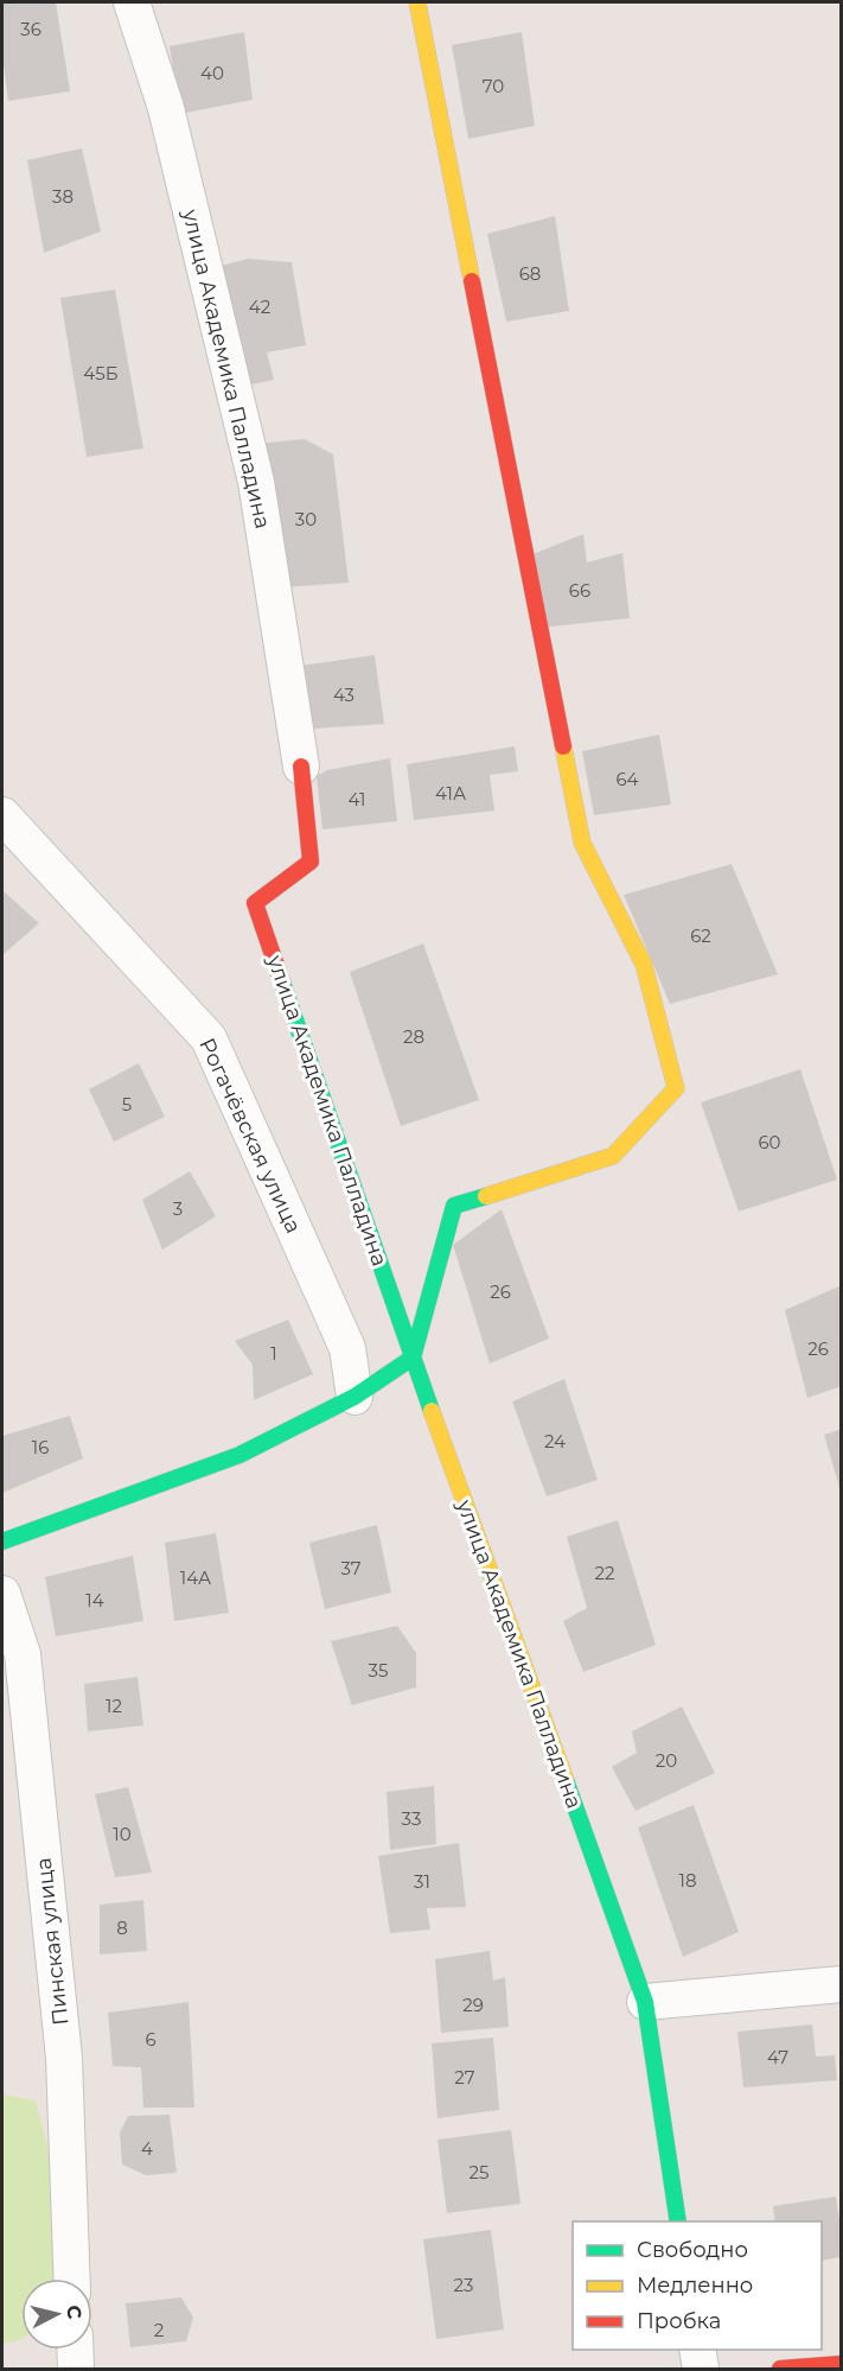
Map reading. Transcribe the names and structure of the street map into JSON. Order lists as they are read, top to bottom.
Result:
{
  "streets": {
    "street": ["улица Академика Палладина", "Рогачёвская улица", "Пинская улица"]
  },
  "house_numbers": [
    "36",
    "40",
    "70",
    "38",
    "68",
    "42",
    "45Б",
    "30",
    "66",
    "43",
    "64",
    "41А",
    "41",
    "62",
    "28",
    "5",
    "60",
    "3",
    "26",
    "26",
    "1",
    "24",
    "16",
    "37",
    "22",
    "14А",
    "14",
    "35",
    "12",
    "20",
    "33",
    "10",
    "18",
    "31",
    "8",
    "29",
    "6",
    "47",
    "27",
    "4",
    "25",
    "23",
    "2"
  ],
  "legend": ["Свободно", "Медленно", "Пробка"],
  "north": "right"
}
